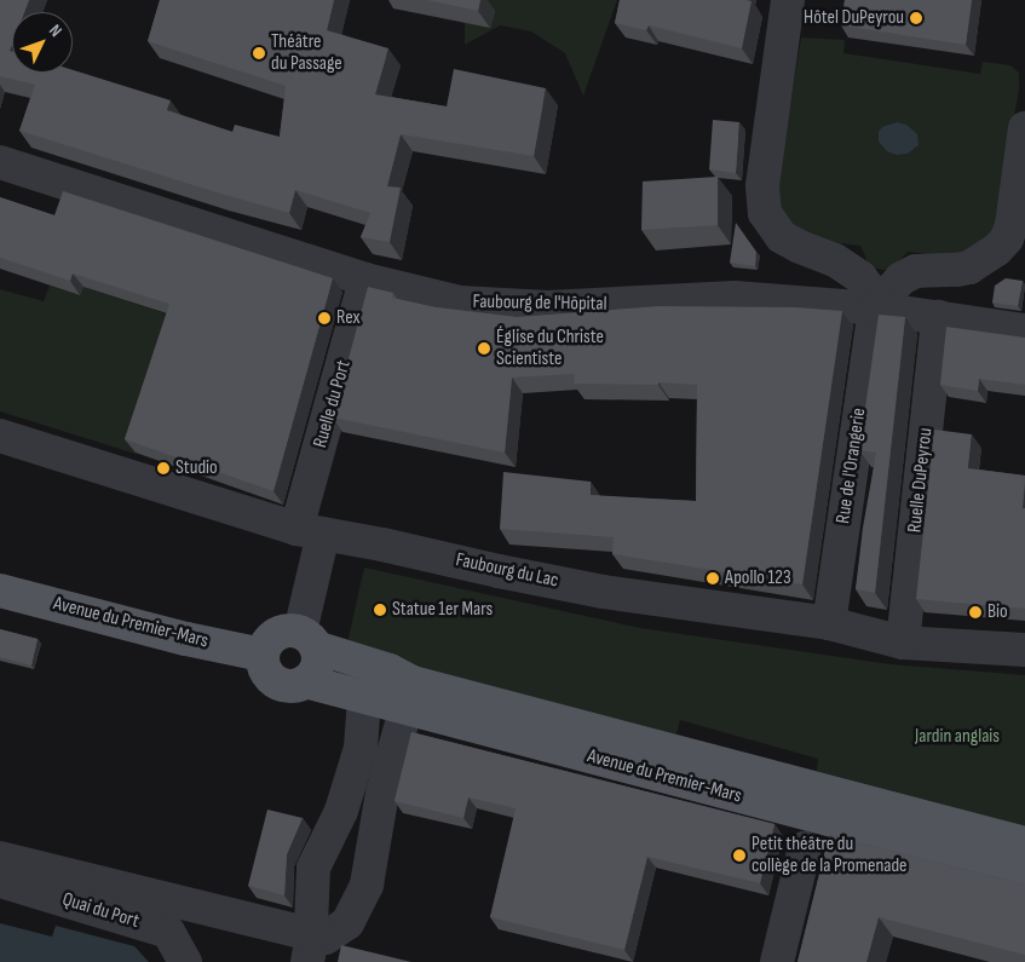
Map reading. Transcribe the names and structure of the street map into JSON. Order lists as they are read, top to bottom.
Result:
{
  "streets": {
    "main road": ["Avenue du Premier-Mars"],
    "street": [
      "Faubourg de l'Hôpital",
      "Ruelle du Port",
      "Rue de l'Orangerie",
      "Ruelle DuPeyrou",
      "Faubourg du Lac",
      "Quai du Port"
    ]
  },
  "crossings": [
    ["Faubourg de l'Hôpital", "Ruelle du Port"],
    ["Faubourg de l'Hôpital", "Rue de l'Orangerie"],
    ["Faubourg de l'Hôpital", "Ruelle DuPeyrou"],
    ["Ruelle du Port", "Faubourg du Lac"],
    ["Ruelle du Port", "Avenue du Premier-Mars"],
    ["Rue de l'Orangerie", "Faubourg du Lac"],
    ["Ruelle DuPeyrou", "Faubourg du Lac"]
  ],
  "parks": ["Jardin anglais"],
  "places": [
    "Hôtel DuPeyrou",
    "Théâtre du Passage",
    "Rex",
    "Église du Christe Scientiste",
    "Studio",
    "Apollo 123",
    "Statue 1er Mars",
    "Bio",
    "Petit théâtre du collège de la Promenade"
  ],
  "north": "top right"
}
